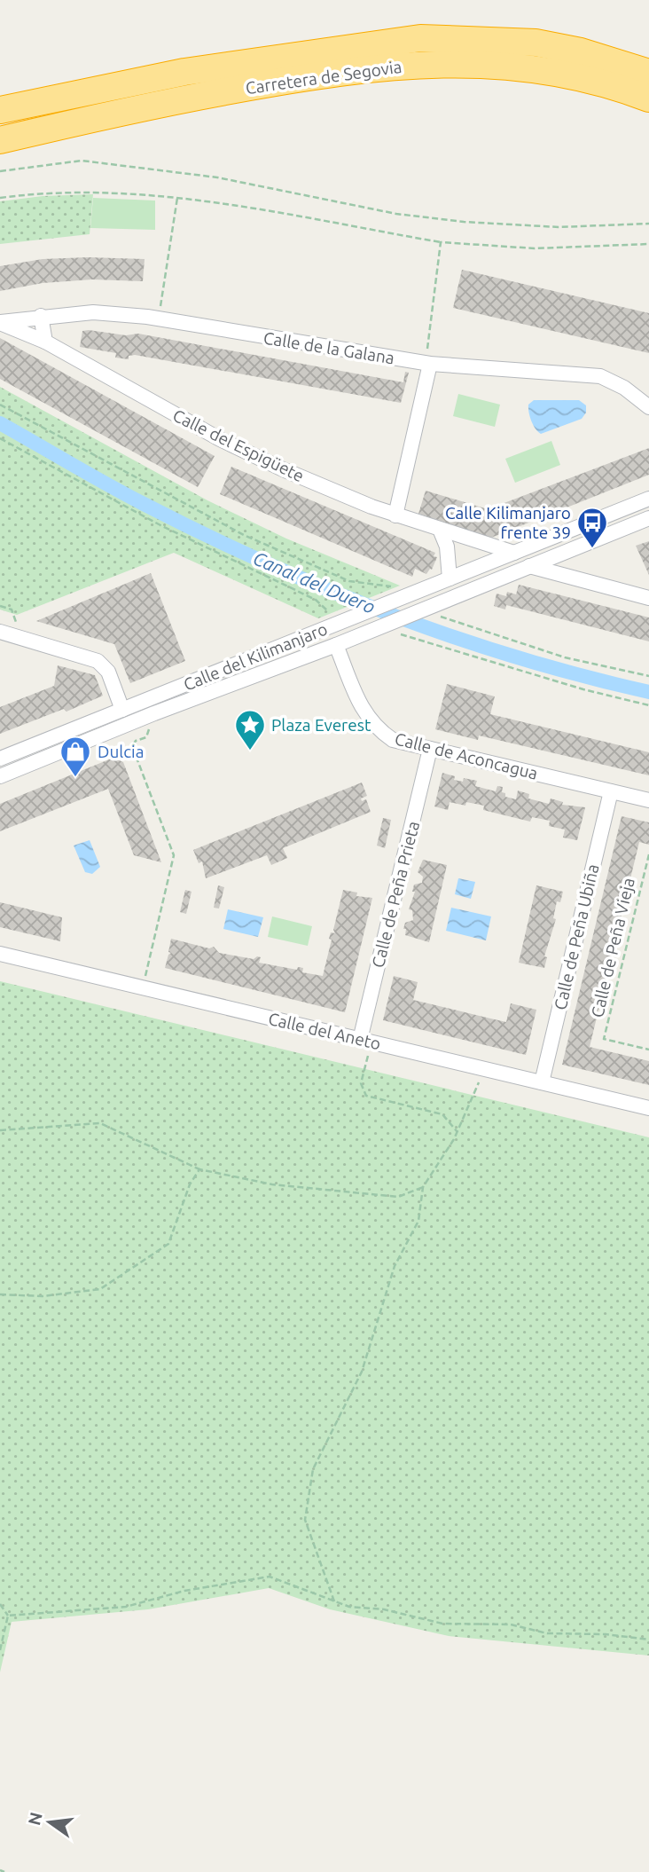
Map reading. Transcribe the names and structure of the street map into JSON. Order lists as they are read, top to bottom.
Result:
{
  "streets": {
    "highway": ["Carretera de Segovia"],
    "street": [
      "Calle de la Galana",
      "Calle del Espigüete",
      "Calle del Kilimanjaro",
      "Calle de Aconcagua",
      "Calle de Peña Prieta",
      "Calle de Peña Ubiña",
      "Calle del Aneto"
    ],
    "path": ["Calle de Peña Vieja"]
  },
  "crossings": [
    ["Calle de la Galana", "Calle del Espigüete"],
    ["Calle del Espigüete", "Calle del Kilimanjaro"],
    ["Calle del Kilimanjaro", "Calle de Aconcagua"],
    ["Calle de Aconcagua", "Calle de Peña Prieta"],
    ["Calle de Aconcagua", "Calle de Peña Ubiña"],
    ["Calle de Peña Prieta", "Calle del Aneto"],
    ["Calle de Peña Ubiña", "Calle del Aneto"]
  ],
  "water": ["Canal del Duero"],
  "places": {
    "bus stop": ["Calle Kilimanjaro frente 39"],
    "place": ["Plaza Everest"],
    "shop": ["Dulcia"]
  },
  "north": "left"
}
